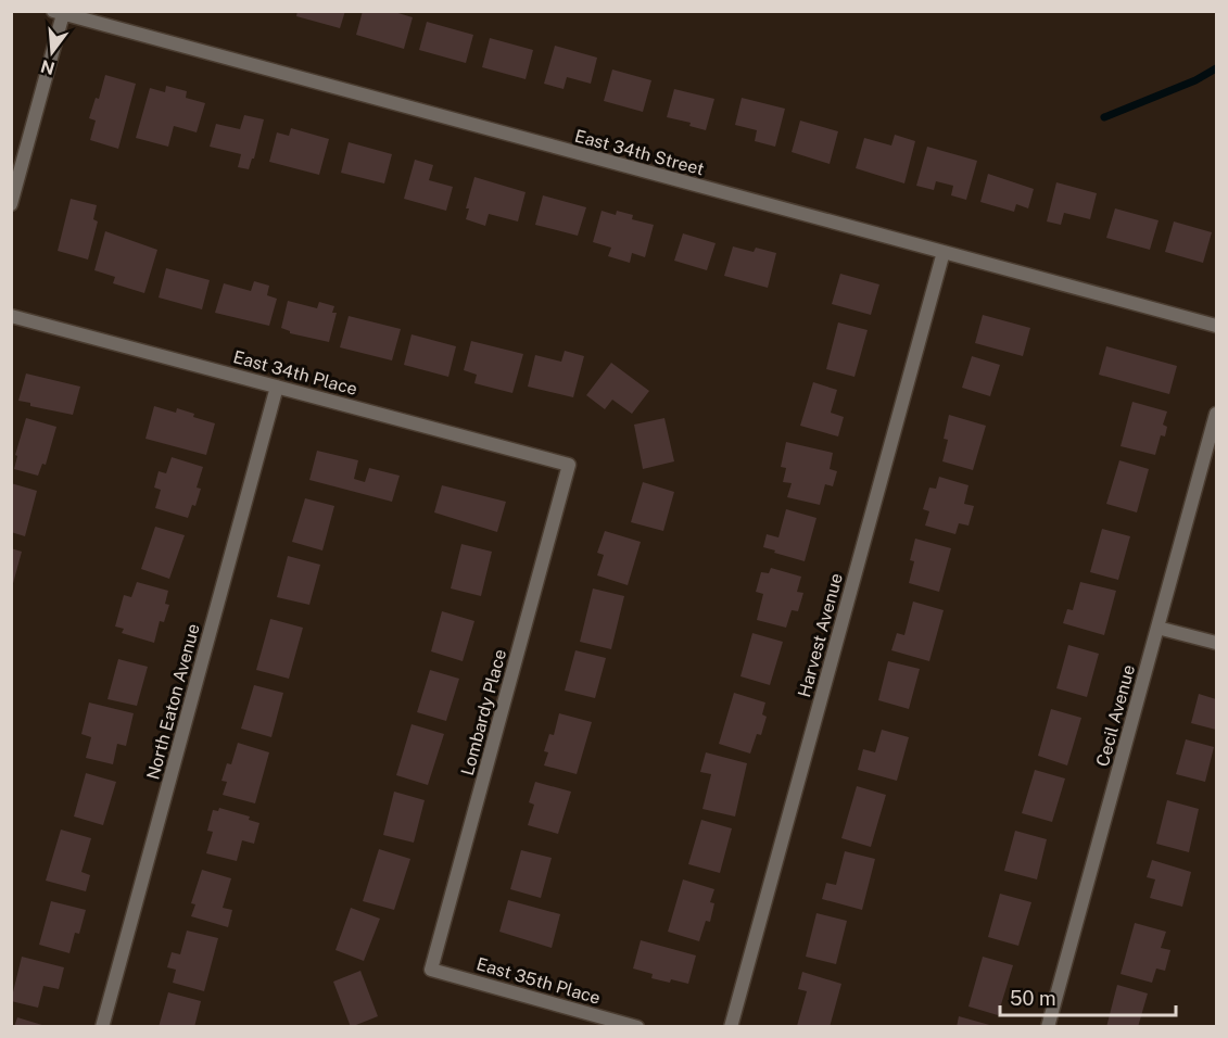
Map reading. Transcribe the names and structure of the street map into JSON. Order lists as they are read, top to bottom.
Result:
{
  "streets": {
    "street": [
      "East 34th Street",
      "East 34th Place",
      "Harvest Avenue",
      "North Eaton Avenue",
      "Lombardy Place",
      "Cecil Avenue",
      "East 35th Place"
    ]
  },
  "crossings": [
    ["East 34th Street", "Harvest Avenue"],
    ["East 34th Place", "North Eaton Avenue"],
    ["East 34th Place", "Lombardy Place"],
    ["Lombardy Place", "East 35th Place"]
  ],
  "scale_bar": "50 m",
  "north": "bottom"
}
